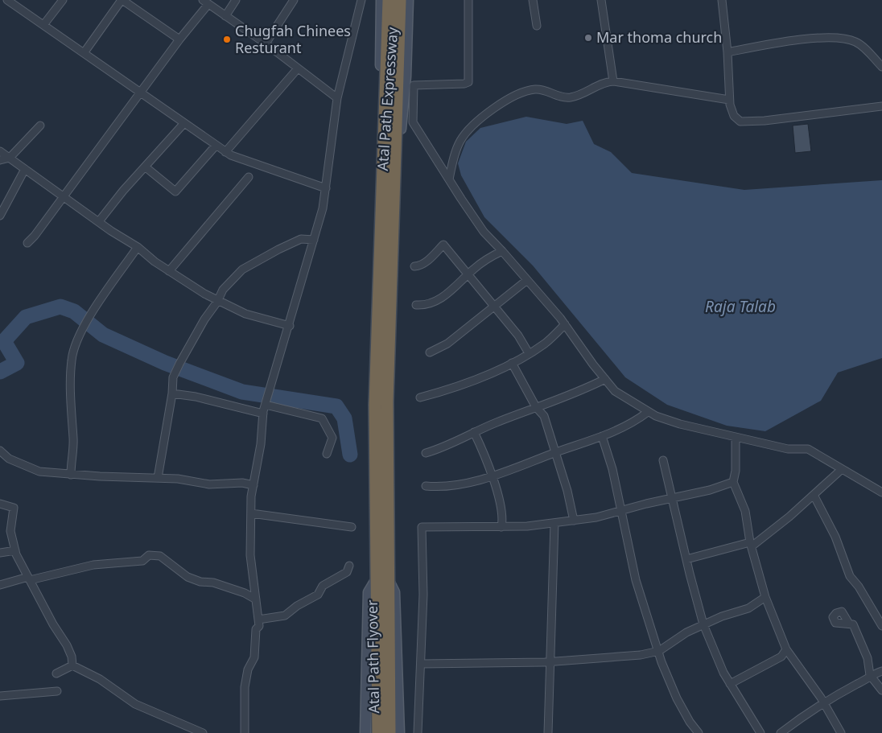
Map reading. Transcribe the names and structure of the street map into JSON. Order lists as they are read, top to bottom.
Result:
{
  "streets": {
    "highway": ["Atal Path Flyover"],
    "street": ["Atal Path Expressway"]
  },
  "water": ["Raja Talab"],
  "places": ["Mar thoma church", "Chugfah Chinees Resturant"]
}
